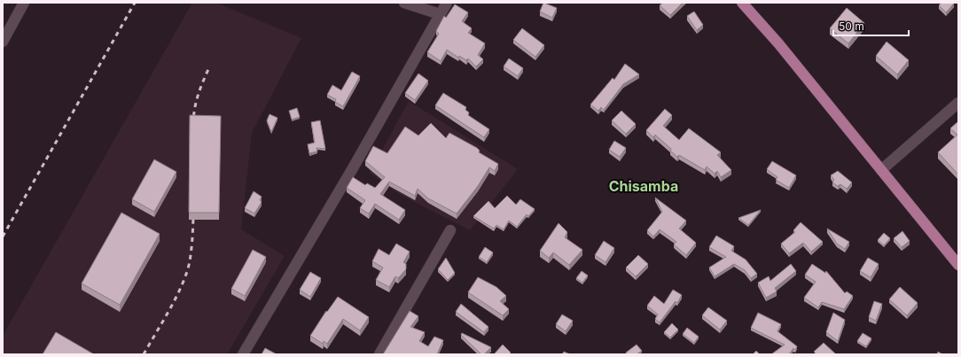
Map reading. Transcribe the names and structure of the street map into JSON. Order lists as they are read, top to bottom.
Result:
{
  "districts": ["Chisamba"],
  "scale_bar": "50 m"
}
